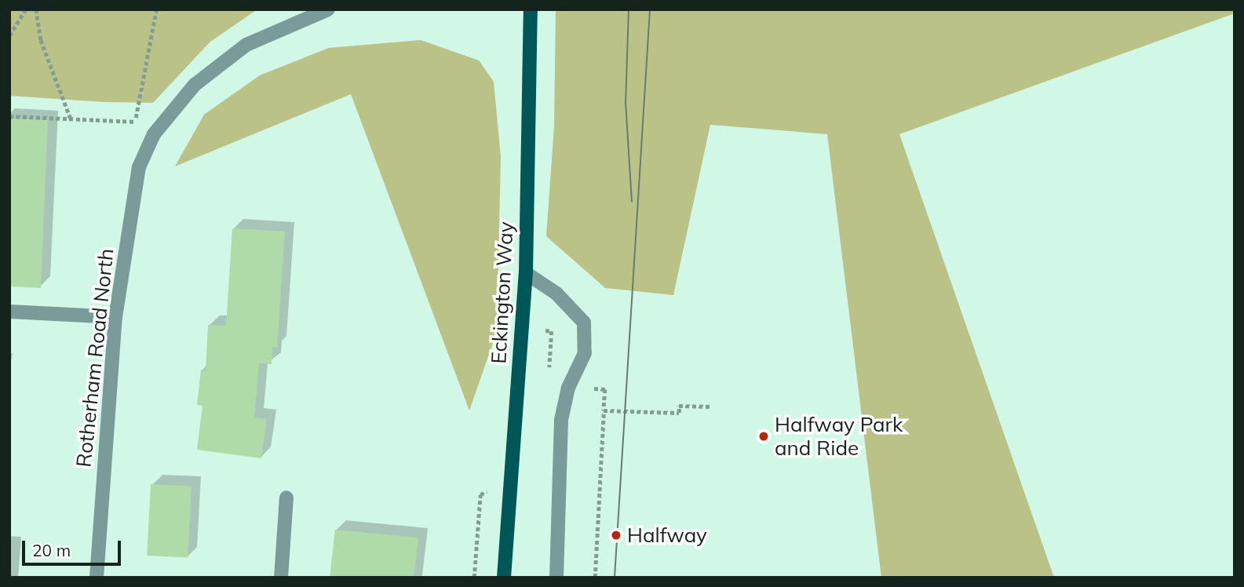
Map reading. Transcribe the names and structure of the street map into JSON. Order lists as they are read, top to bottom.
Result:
{
  "streets": {
    "main road": ["Eckington Way"],
    "street": ["Rotherham Road North"]
  },
  "places": ["Halfway Park and Ride", "Halfway"],
  "scale_bar": "20 m"
}
